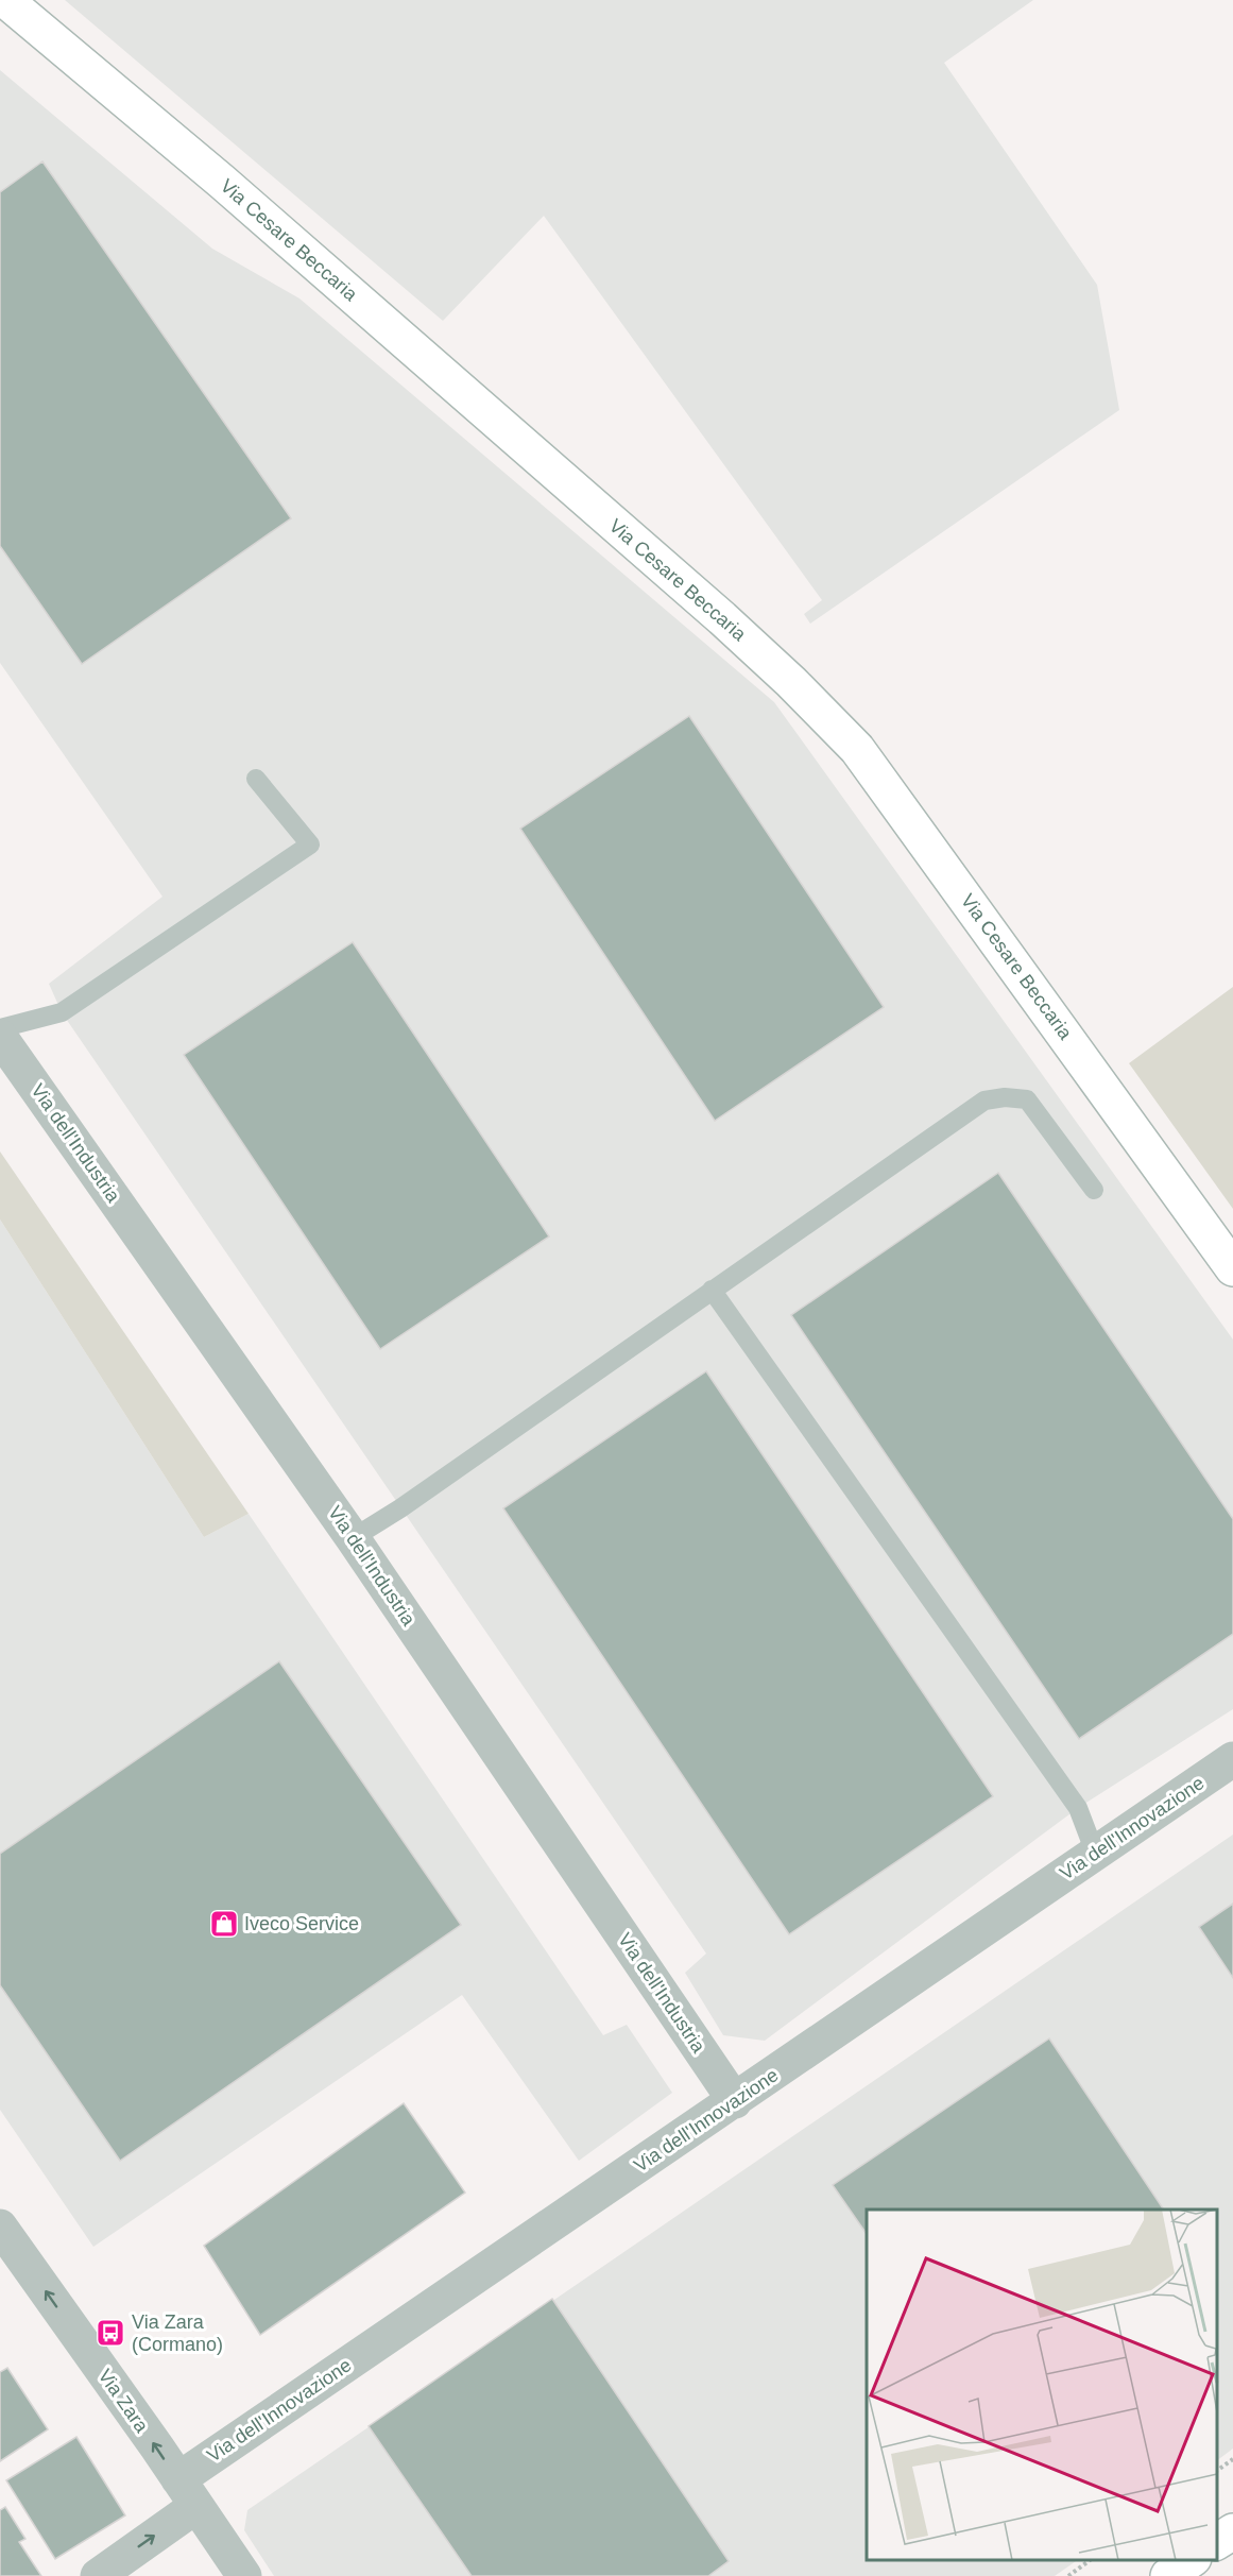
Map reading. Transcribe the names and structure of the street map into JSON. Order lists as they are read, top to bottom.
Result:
{
  "streets": {
    "street": [
      "Via Cesare Beccaria",
      "Via dell'Industria",
      "Via dell'Innovazione",
      "Via Zara"
    ]
  },
  "crossings": [
    ["Via dell'Industria", "Via dell'Innovazione"],
    ["Via dell'Innovazione", "Via Zara"]
  ],
  "one_way": ["Via Zara"],
  "places": {
    "shop": ["Iveco Service"],
    "bus stop": ["Via Zara (Cormano)"]
  }
}
